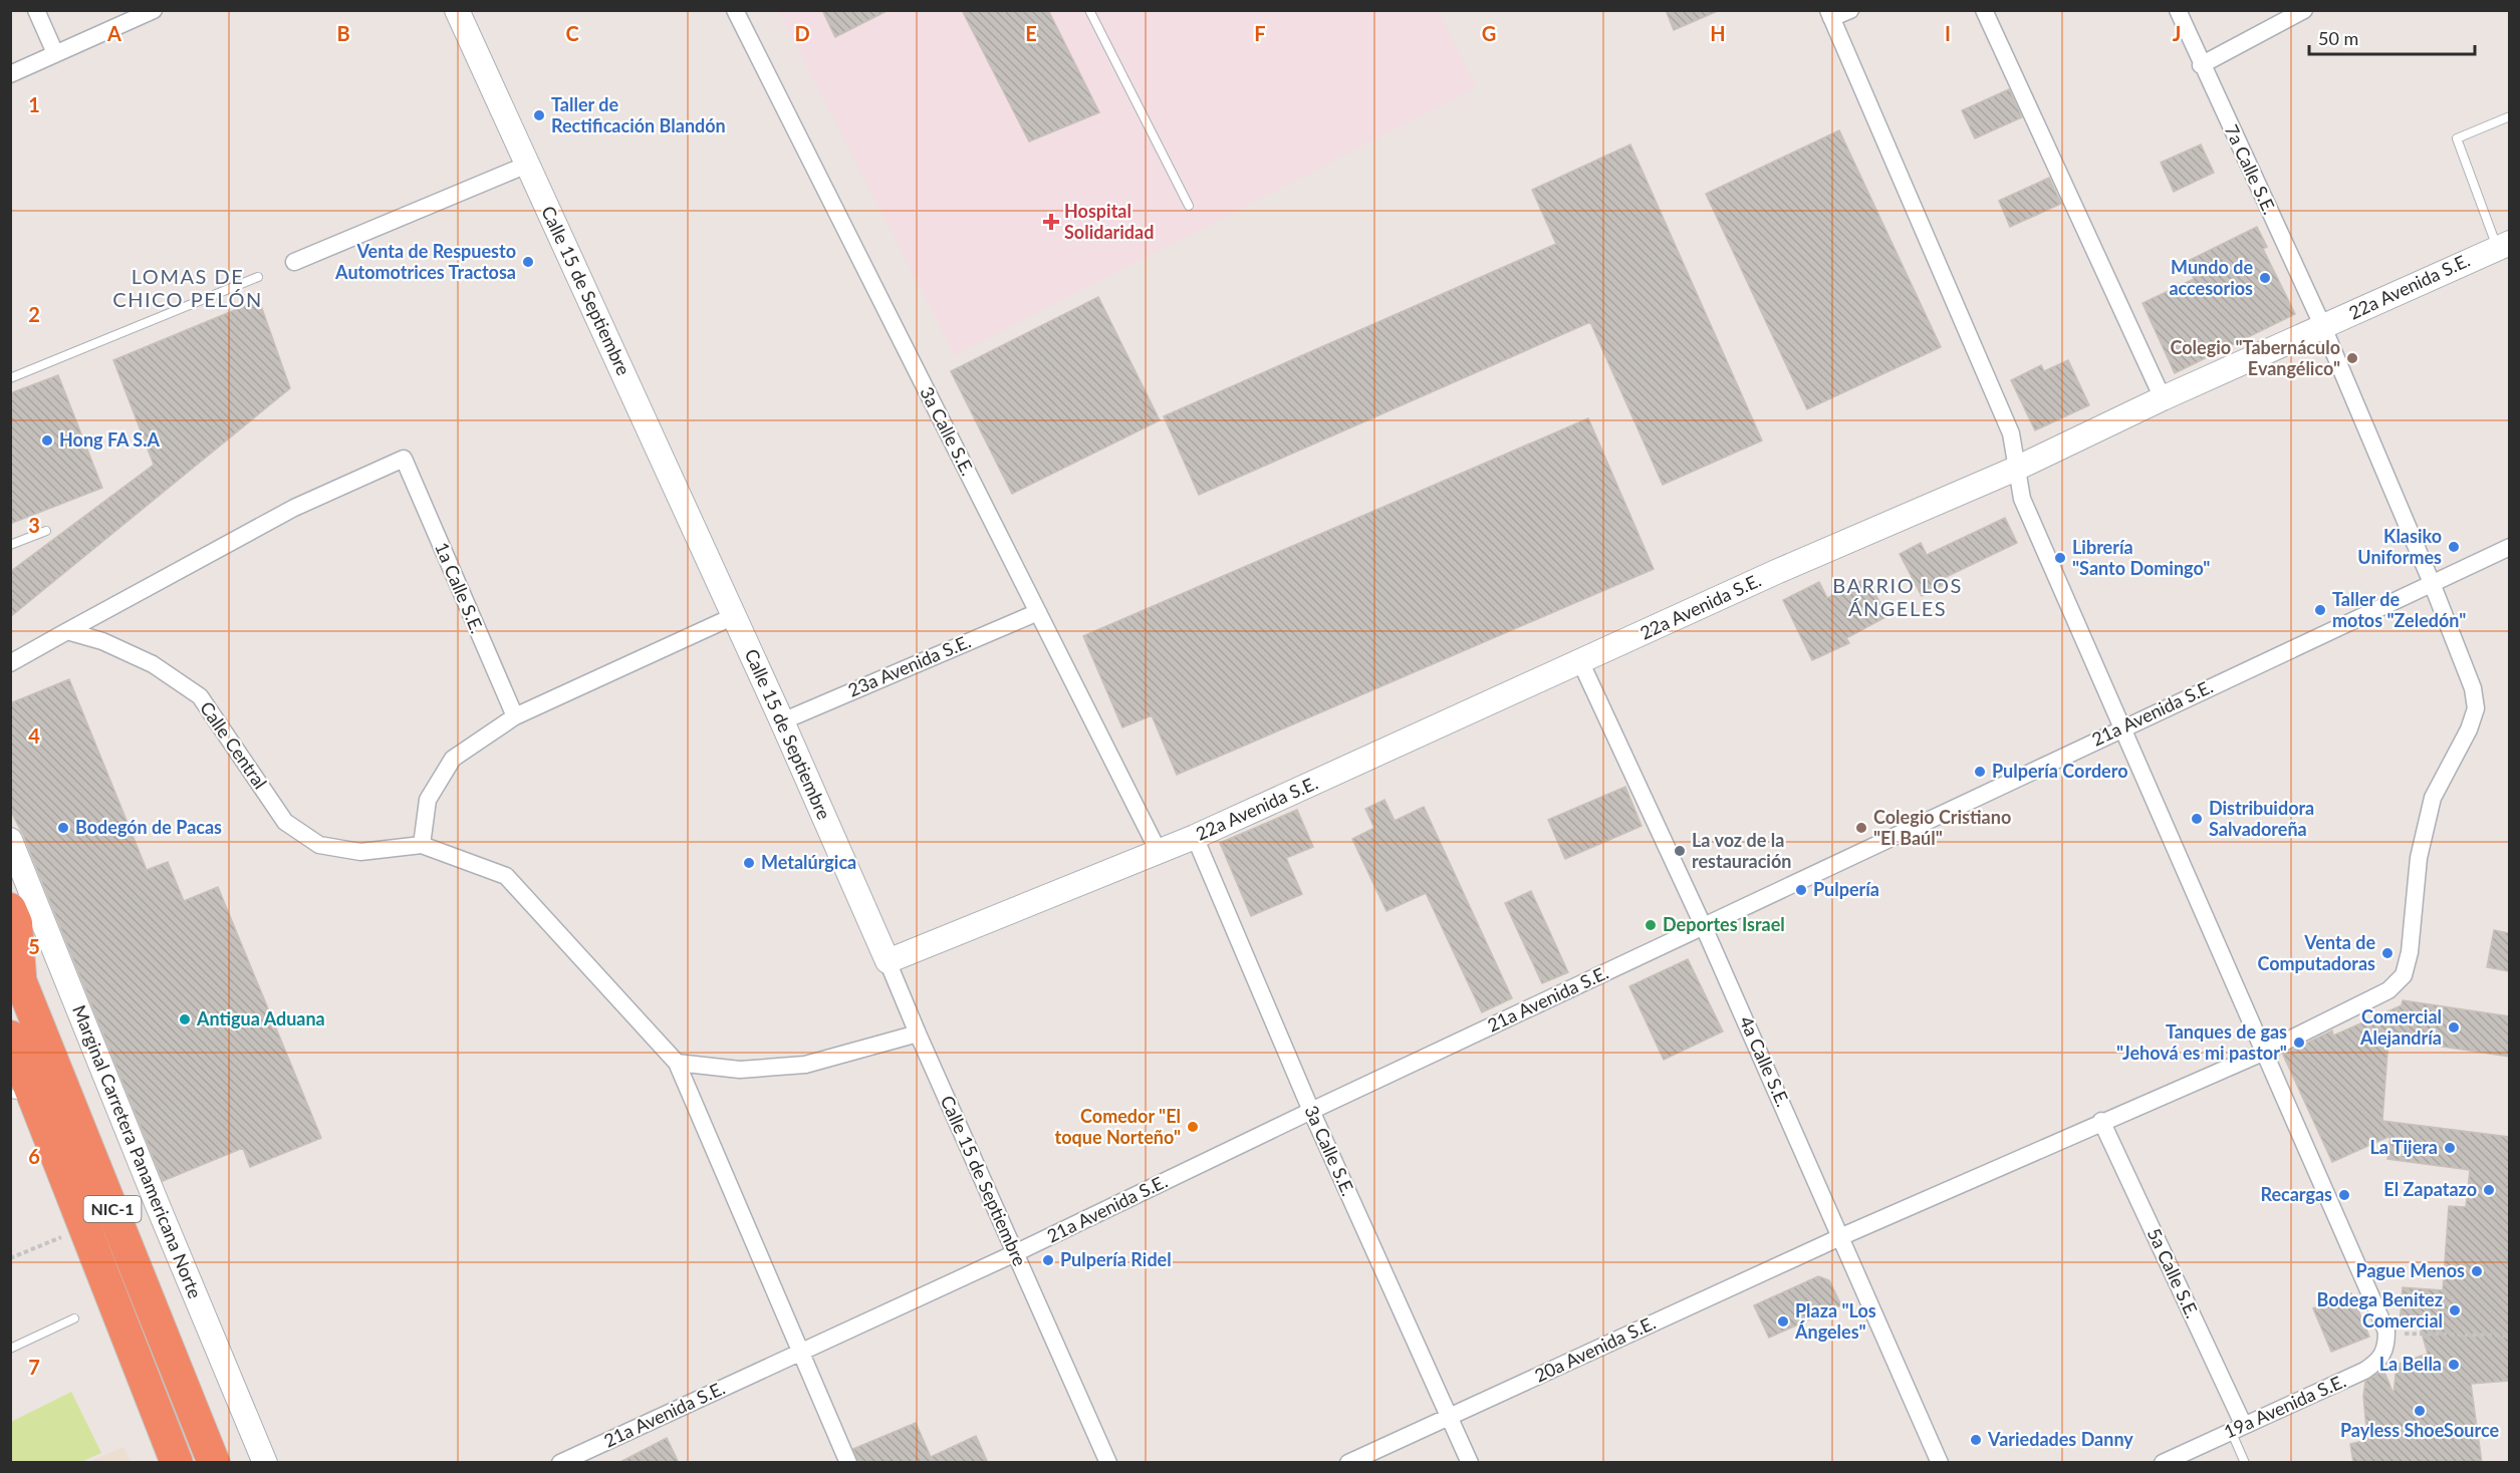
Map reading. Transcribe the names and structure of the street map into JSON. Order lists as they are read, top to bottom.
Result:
{
  "streets": {
    "highway": ["NIC-1"],
    "street": [
      "7a Calle S.E.",
      "22a Avenida S.E.",
      "Calle 15 de Septiembre",
      "3a Calle S.E.",
      "1a Calle S.E.",
      "23a Avenida S.E.",
      "21a Avenida S.E.",
      "Calle Central",
      "4a Calle S.E.",
      "Marginal Carretera Panamericana Norte",
      "5a Calle S.E.",
      "20a Avenida S.E.",
      "19a Avenida S.E."
    ]
  },
  "crossings": [
    ["7a Calle S.E.", "22a Avenida S.E."],
    ["7a Calle S.E.", "21a Avenida S.E."],
    ["7a Calle S.E.", "20a Avenida S.E."],
    ["22a Avenida S.E.", "Calle 15 de Septiembre"],
    ["22a Avenida S.E.", "3a Calle S.E."],
    ["22a Avenida S.E.", "4a Calle S.E."],
    ["Calle 15 de Septiembre", "23a Avenida S.E."],
    ["Calle 15 de Septiembre", "21a Avenida S.E."],
    ["3a Calle S.E.", "23a Avenida S.E."],
    ["3a Calle S.E.", "21a Avenida S.E."],
    ["3a Calle S.E.", "20a Avenida S.E."],
    ["1a Calle S.E.", "Calle Central"],
    ["21a Avenida S.E.", "4a Calle S.E."],
    ["4a Calle S.E.", "20a Avenida S.E."],
    ["5a Calle S.E.", "20a Avenida S.E."],
    ["5a Calle S.E.", "19a Avenida S.E."]
  ],
  "districts": ["LOMAS DE CHICO PELÓN", "BARRIO LOS ÁNGELES"],
  "places": {
    "other": [
      "Taller de Rectificación Blandón",
      "Venta de Respuesto Automotrices Tractosa",
      "Mundo de accesorios",
      "Colegio \"Tabernáculo Evangélico\"",
      "Hong FA S.A",
      "Klasiko Uniformes",
      "Librería \"Santo Domingo\"",
      "Taller de motos \"Zeledón\"",
      "Pulpería Cordero",
      "Distribuidora Salvadoreña",
      "Bodegón de Pacas",
      "Colegio Cristiano \"El Baúl\"",
      "La voz de la restauración",
      "Metalúrgica",
      "Pulpería",
      "Deportes Israel",
      "Venta de Computadoras",
      "Antigua Aduana",
      "Comercial Alejandría",
      "Tanques de gas \"Jehová es mi pastor\"",
      "Comedor \"El toque Norteño\"",
      "La Tijera",
      "El Zapatazo",
      "Recargas",
      "Pulpería Ridel",
      "Pague Menos",
      "Bodega Benitez Comercial",
      "Plaza \"Los Ángeles\"",
      "La Bella",
      "Payless ShoeSource",
      "Variedades Danny"
    ],
    "health": ["Hospital Solidaridad"]
  },
  "scale_bar": "50 m",
  "grid": {
    "columns": [
      "A",
      "B",
      "C",
      "D",
      "E",
      "F",
      "G",
      "H",
      "I",
      "J"
    ],
    "rows": [
      "1",
      "2",
      "3",
      "4",
      "5",
      "6",
      "7"
    ]
  }
}
